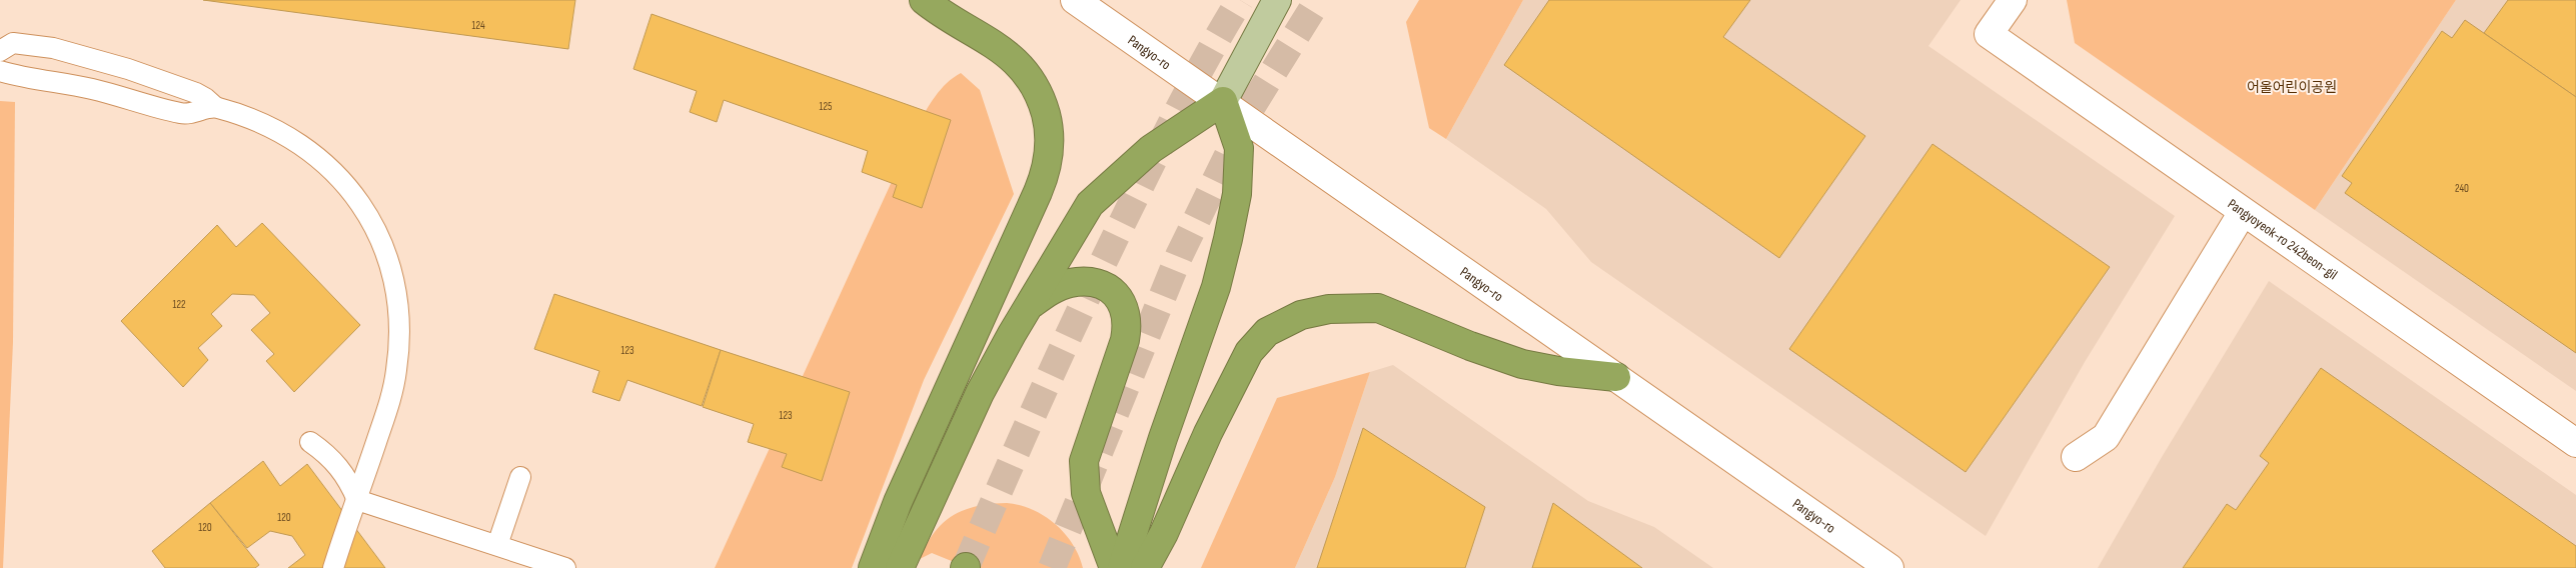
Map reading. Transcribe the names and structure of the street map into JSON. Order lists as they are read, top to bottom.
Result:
{
  "streets": {
    "street": ["Pangyo-ro", "Pangyoyeok-ro 242beon-gil"]
  },
  "parks": ["어울어린이공원"],
  "house_numbers": [
    "124",
    "125",
    "240",
    "122",
    "123",
    "123",
    "120",
    "120"
  ]
}
